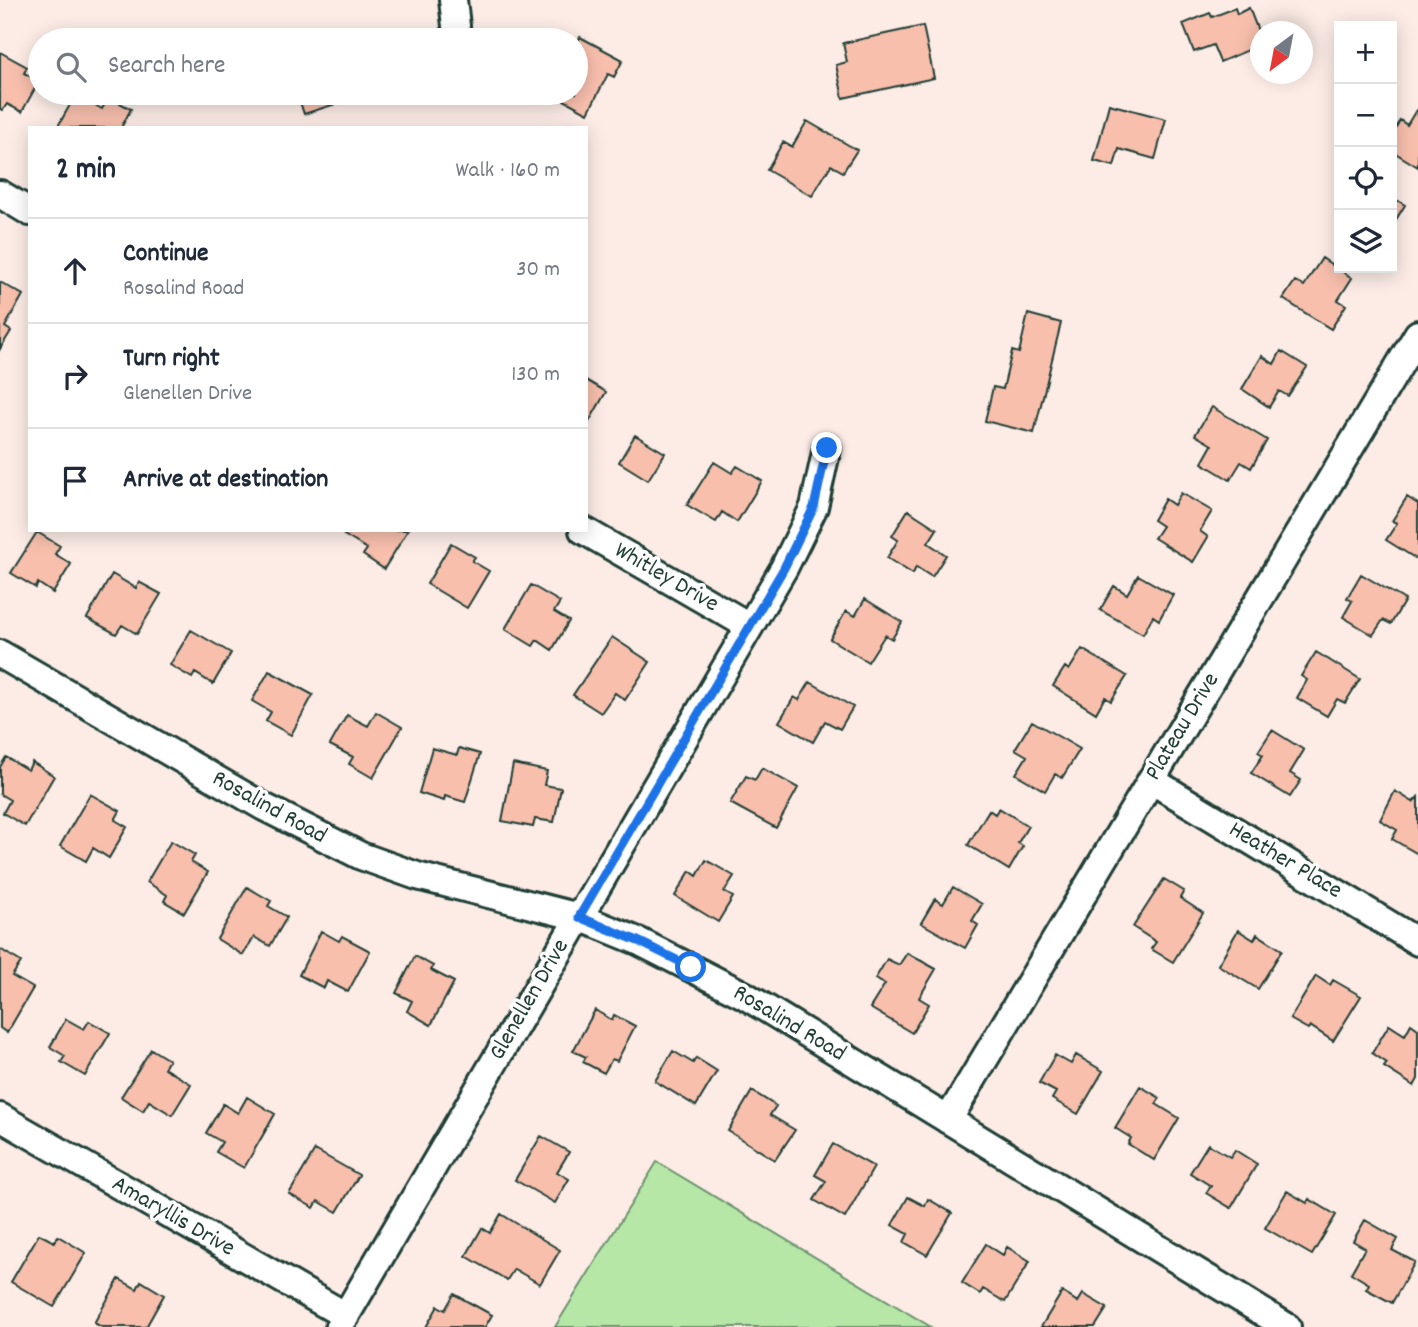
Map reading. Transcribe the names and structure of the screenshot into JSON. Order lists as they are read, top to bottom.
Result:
{
  "streets": {
    "street": [
      "Whitley Drive",
      "Plateau Drive",
      "Rosalind Road",
      "Heather Place",
      "Glenellen Drive",
      "Amaryllis Drive"
    ]
  },
  "crossings": [
    ["Whitley Drive", "Glenellen Drive"],
    ["Plateau Drive", "Rosalind Road"],
    ["Plateau Drive", "Heather Place"],
    ["Rosalind Road", "Glenellen Drive"],
    ["Glenellen Drive", "Amaryllis Drive"]
  ],
  "north": "bottom left",
  "page": {
    "map_buttons": ["+", "−"],
    "search": "Search here",
    "heading": ["2 min", "Walk · 160 m"],
    "list": [
      ["Continue", "Rosalind Road", "30 m"],
      ["Turn right", "Glenellen Drive", "130 m"],
      "Arrive at destination"
    ]
  }
}
